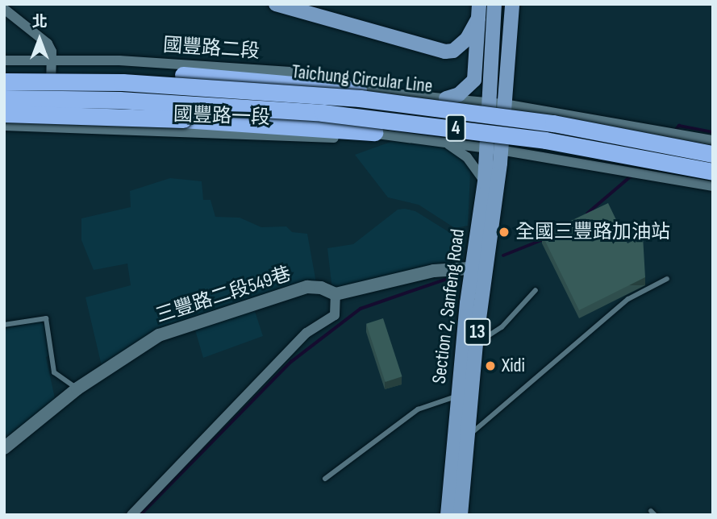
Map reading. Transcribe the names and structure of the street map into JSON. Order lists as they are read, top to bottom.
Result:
{
  "streets": {
    "highway": ["Taichung Circular Line", "4"],
    "main road": ["Section 2, Sanfeng Road", "13"],
    "street": ["國豐路二段", "國豐路一段", "三豐路二段549巷"]
  },
  "crossings": [
    ["國豐路二段", "Section 2, Sanfeng Road"],
    ["國豐路二段", "13"],
    ["三豐路二段549巷", "Section 2, Sanfeng Road"],
    ["Section 2, Sanfeng Road", "13"]
  ],
  "places": ["全國三豐路加油站", "Xidi"],
  "north": "top"
}
